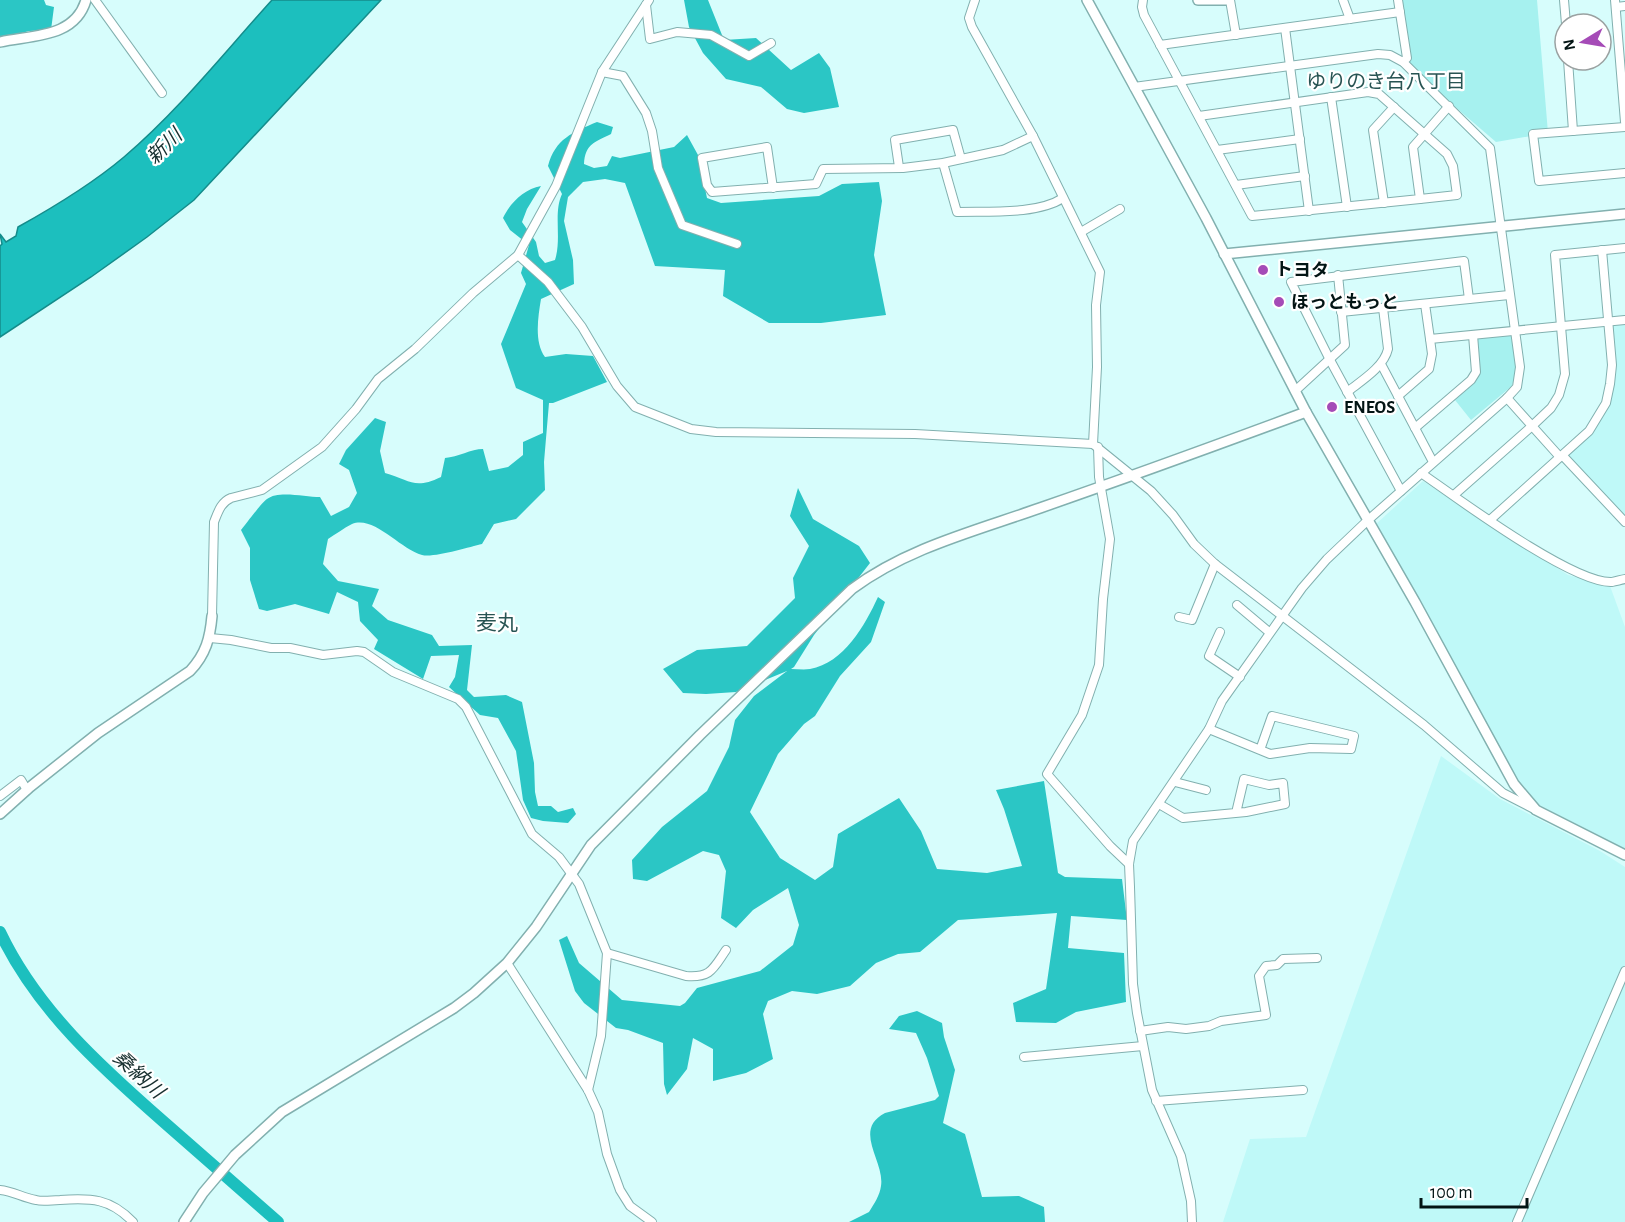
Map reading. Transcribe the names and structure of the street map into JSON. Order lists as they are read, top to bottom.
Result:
{
  "districts": ["ゆりのき台八丁目", "麦丸"],
  "water": ["新川", "桑納川"],
  "places": ["トヨタ", "ほっともっと", "ENEOS"],
  "scale_bar": "100 m",
  "north": "left"
}
